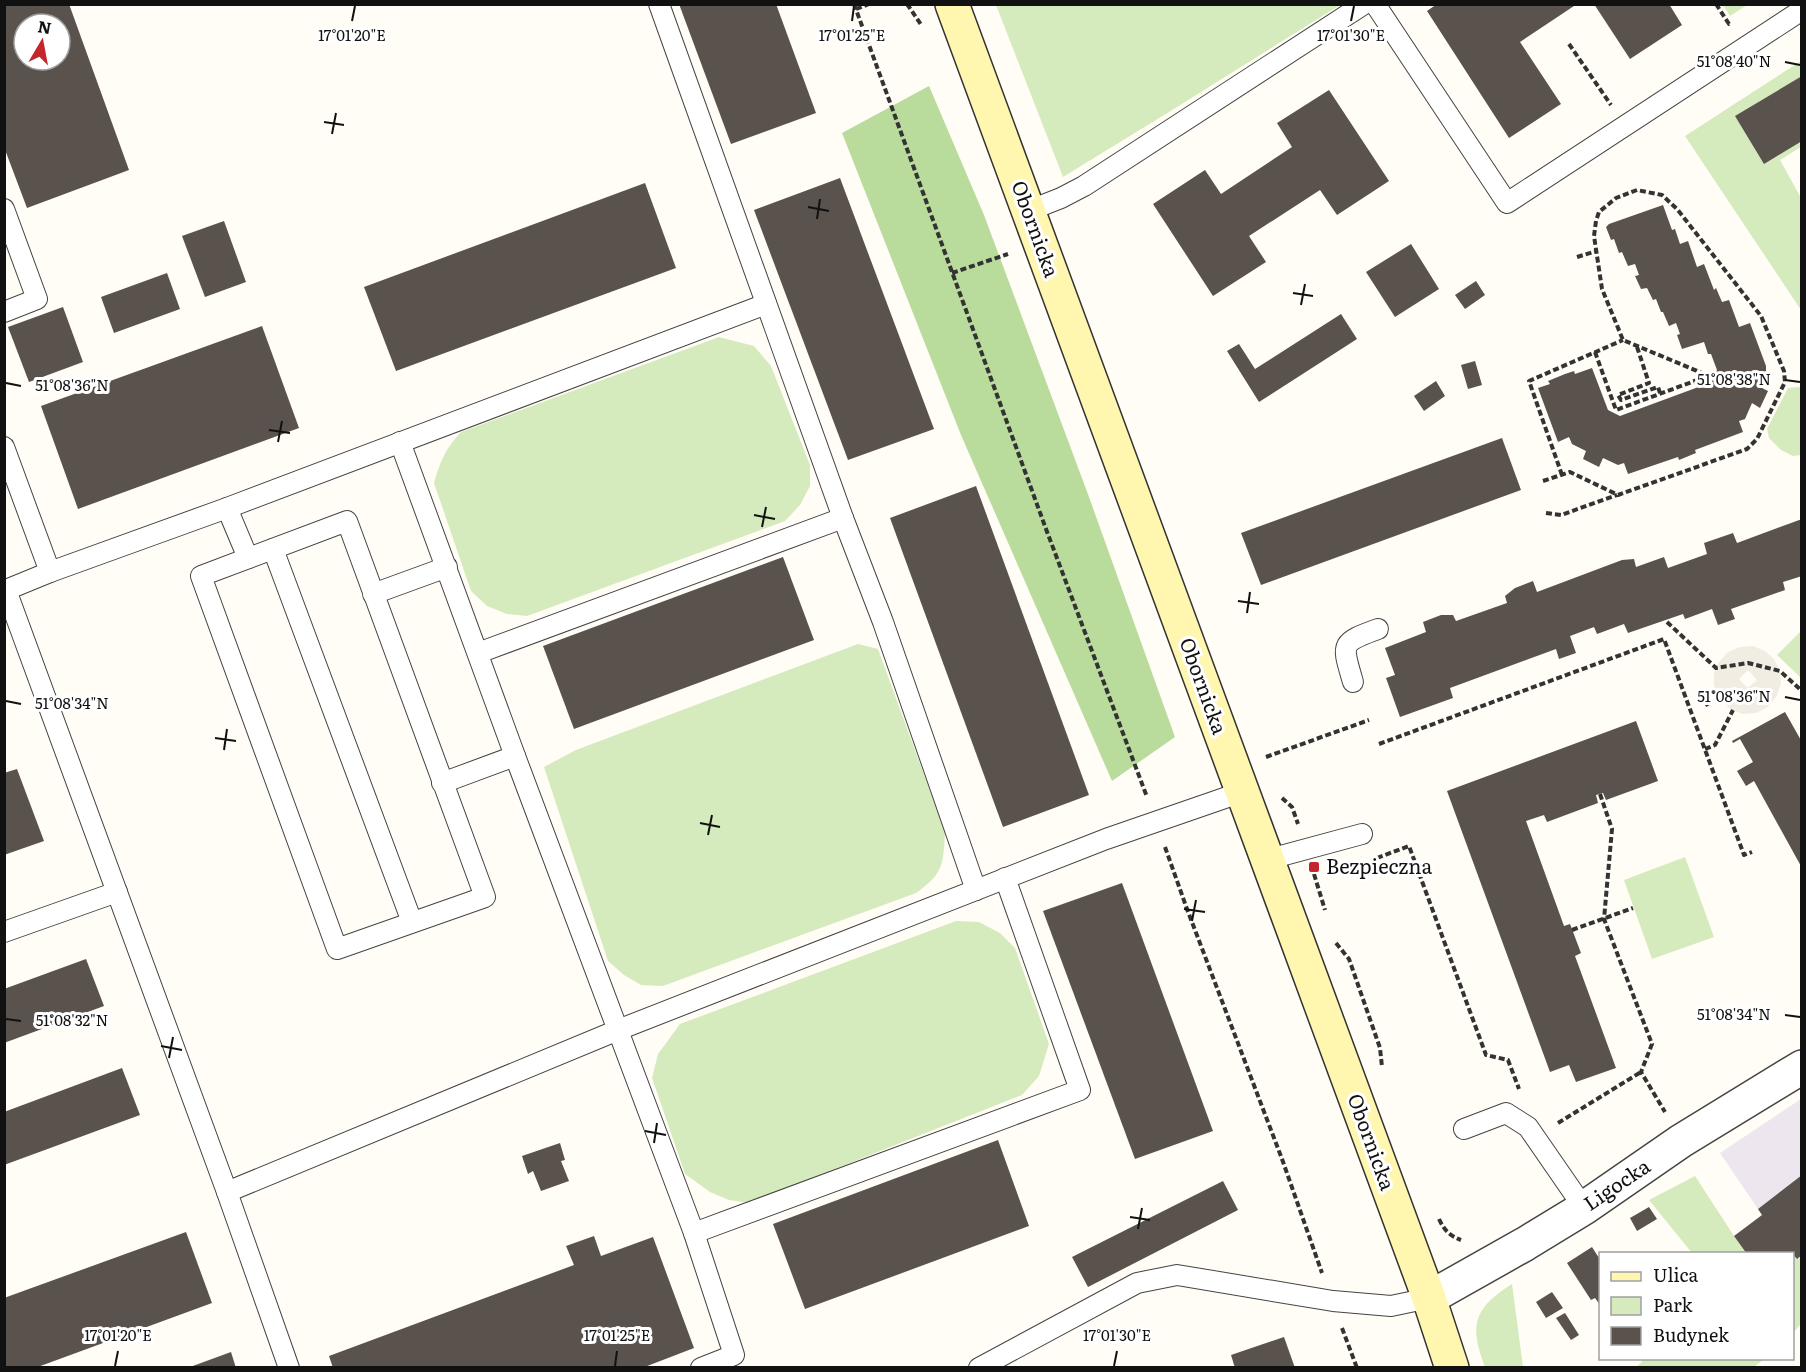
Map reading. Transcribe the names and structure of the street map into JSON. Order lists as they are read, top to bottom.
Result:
{
  "streets": {
    "main road": ["Obornicka"],
    "street": ["Ligocka"]
  },
  "crossings": [
    ["Obornicka", "Ligocka"]
  ],
  "places": {
    "transit": ["Bezpieczna"]
  },
  "legend": ["Ulica", "Park", "Budynek"],
  "north": "top",
  "coordinates": [
    "17°01'20\"E",
    "17°01'25\"E",
    "17°01'30\"E",
    "51°08'40\"N",
    "51°08'38\"N",
    "51°08'36\"N",
    "51°08'34\"N",
    "51°08'32\"N"
  ]
}
